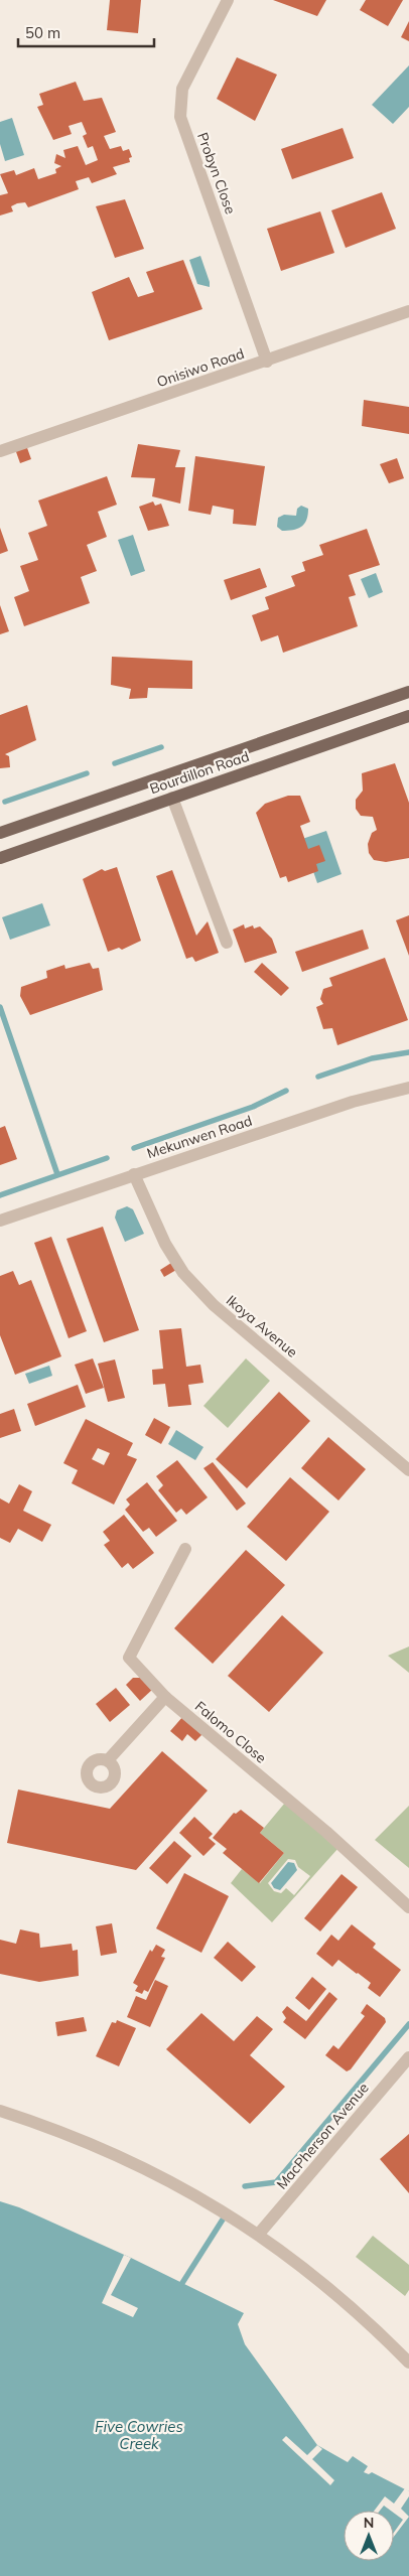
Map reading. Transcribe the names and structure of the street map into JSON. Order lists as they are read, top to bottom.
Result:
{
  "streets": {
    "main road": ["Bourdillon Road"],
    "street": [
      "Probyn Close",
      "Onisiwo Road",
      "Mekunwen Road",
      "Ikoya Avenue",
      "Falomo Close",
      "MacPherson Avenue"
    ]
  },
  "crossings": [
    ["Probyn Close", "Onisiwo Road"],
    ["Mekunwen Road", "Ikoya Avenue"]
  ],
  "water": ["Five Cowries Creek"],
  "scale_bar": "50 m",
  "north": "top"
}
